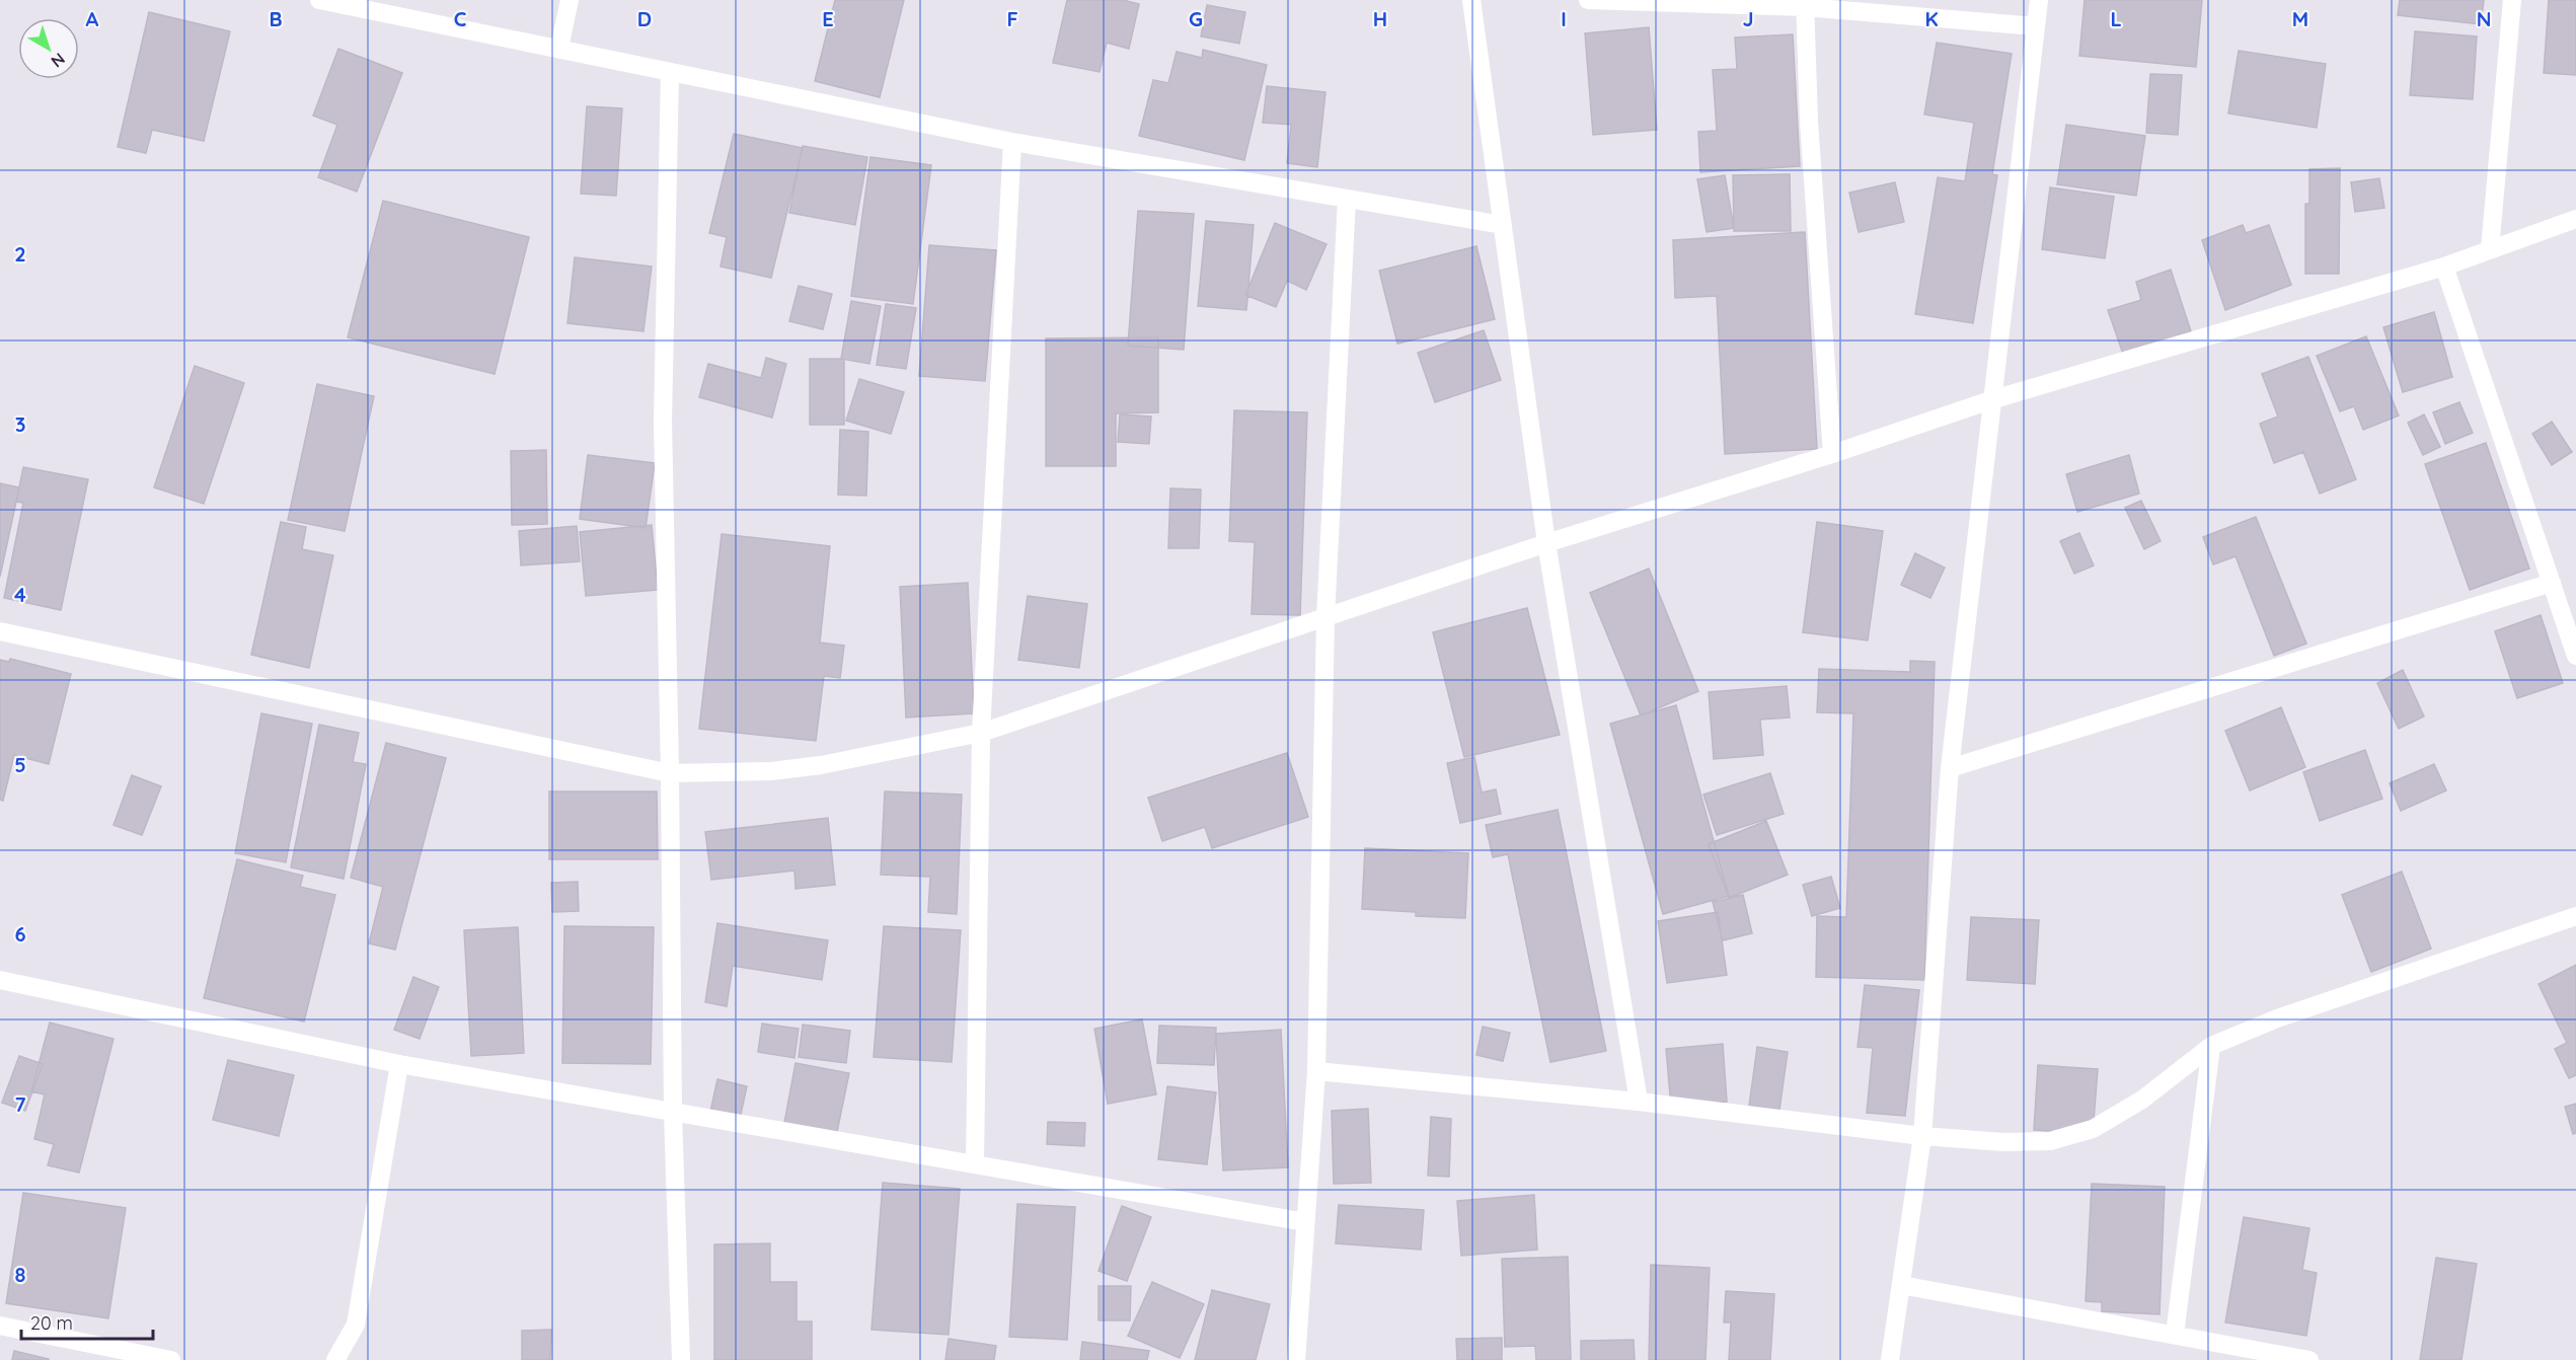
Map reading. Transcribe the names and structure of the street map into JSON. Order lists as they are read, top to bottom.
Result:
{
  "scale_bar": "20 m",
  "north": "bottom right",
  "grid": {
    "columns": [
      "A",
      "B",
      "C",
      "D",
      "E",
      "F",
      "G",
      "H",
      "I",
      "J",
      "K",
      "L",
      "M",
      "N"
    ],
    "rows": [
      "2",
      "3",
      "4",
      "5",
      "6",
      "7",
      "8"
    ]
  }
}
